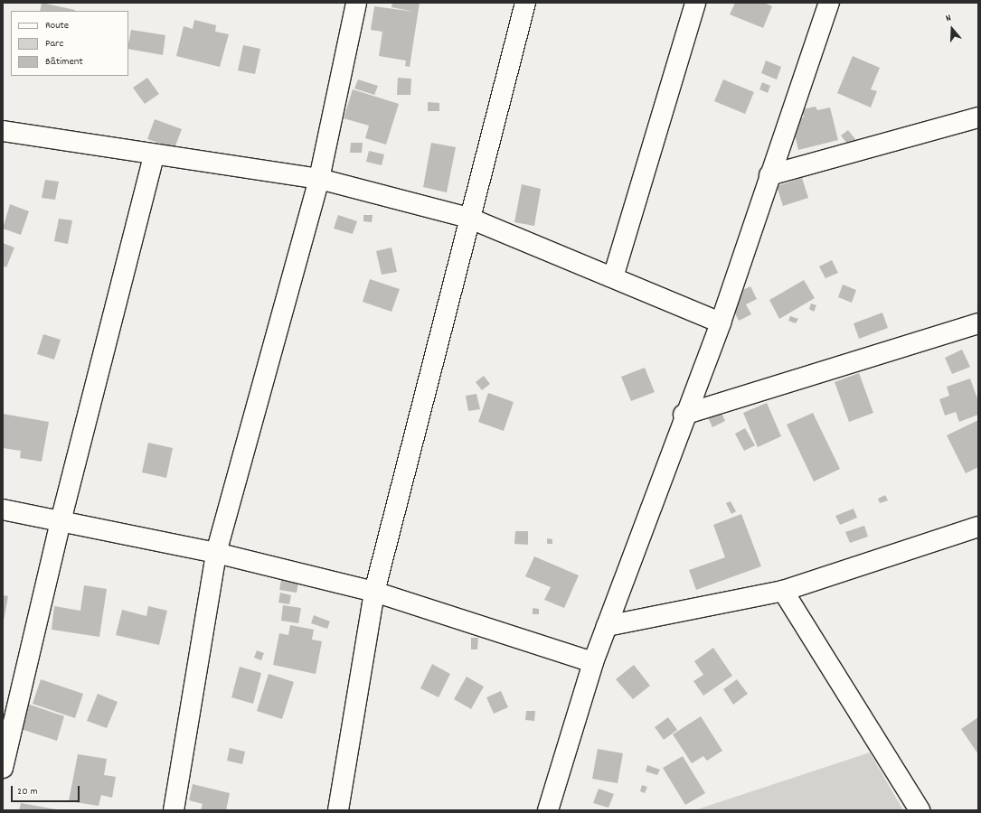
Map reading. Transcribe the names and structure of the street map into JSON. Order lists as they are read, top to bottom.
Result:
{
  "legend": ["Route", "Parc", "Bâtiment"],
  "scale_bar": "20 m",
  "north": "top"
}
